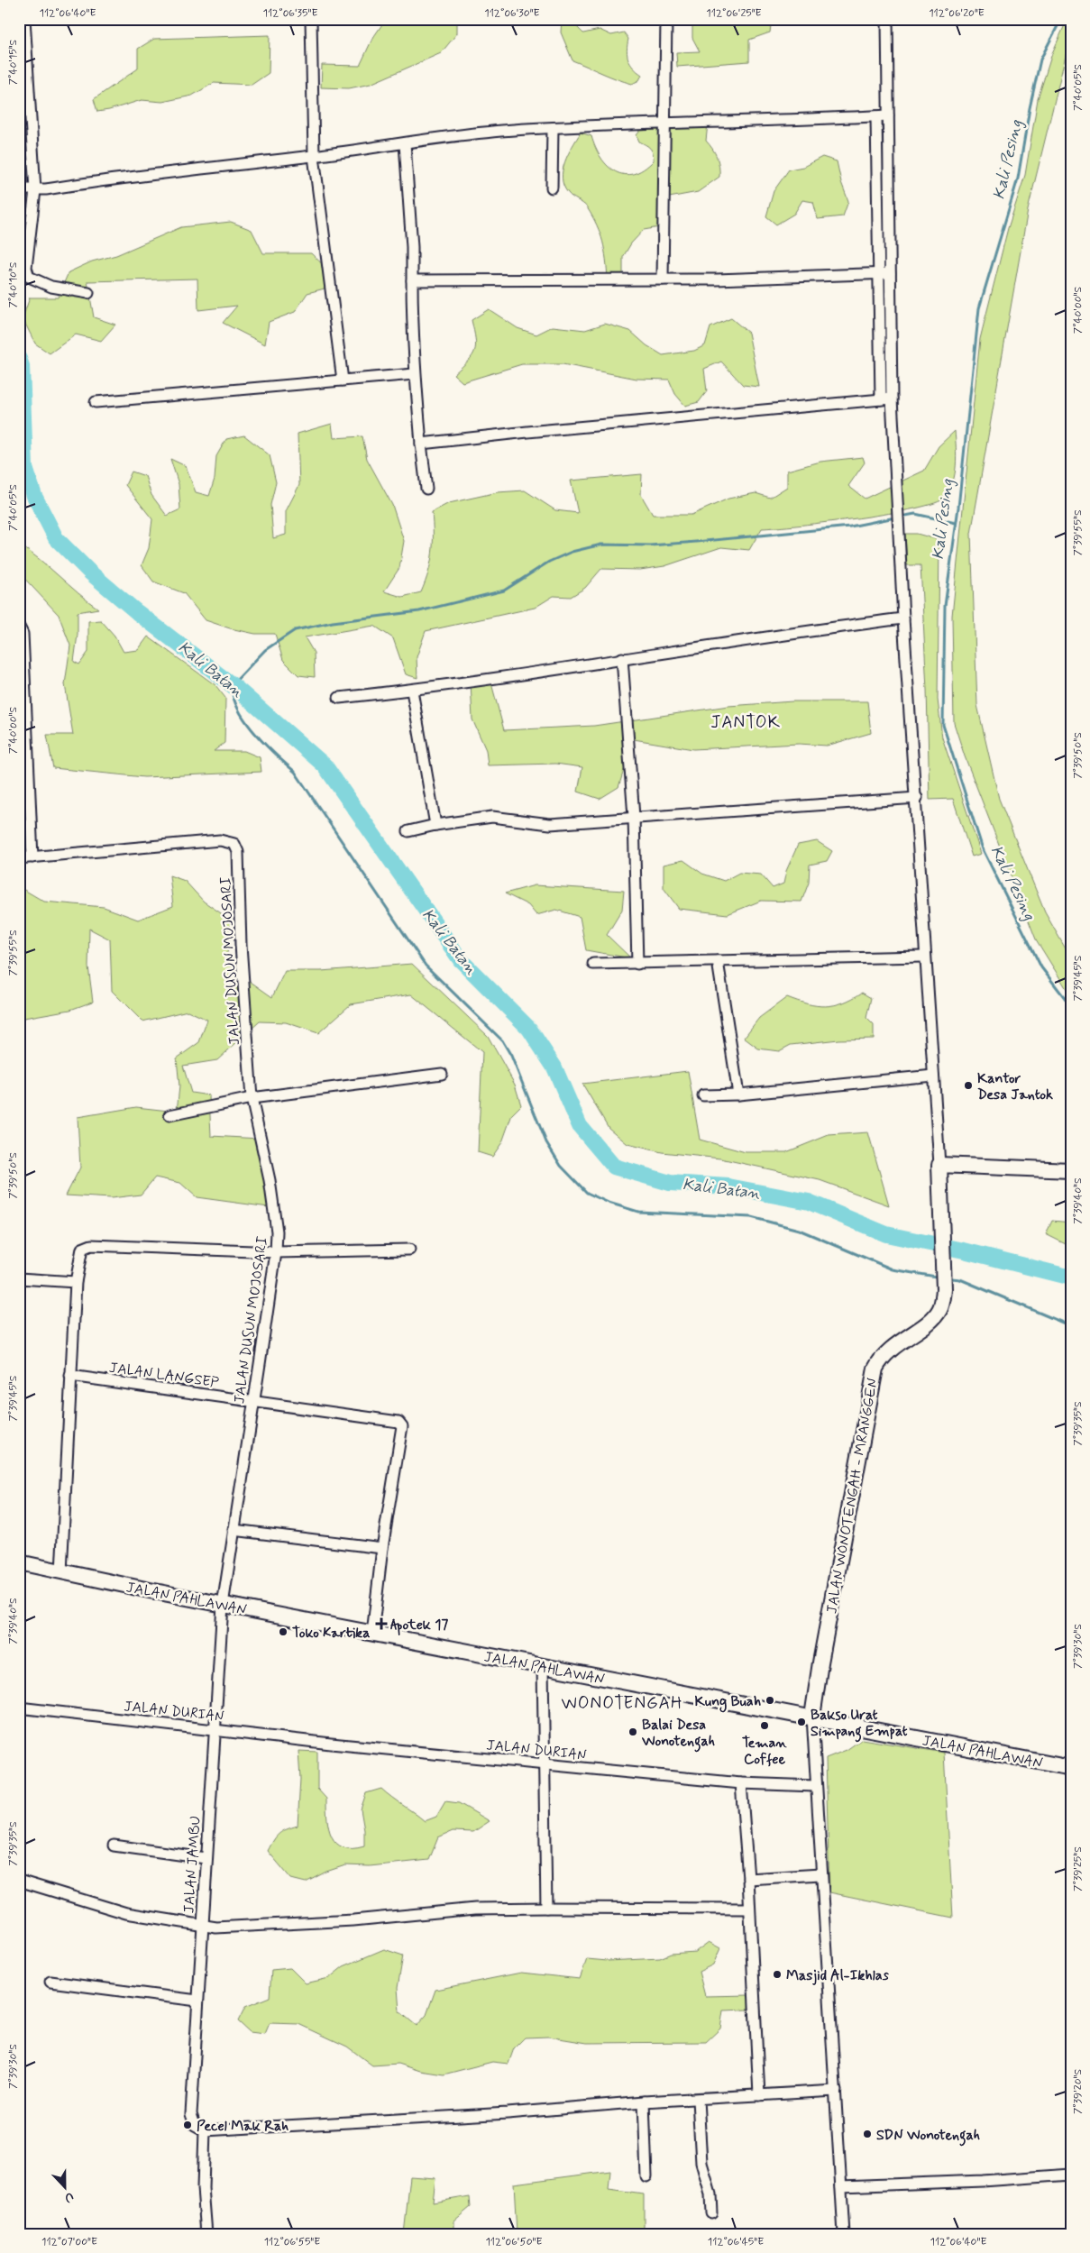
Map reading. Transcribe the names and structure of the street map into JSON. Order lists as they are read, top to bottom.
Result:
{
  "streets": {
    "main road": ["JALAN WONOTENGAH - MRANGGEN", "JALAN PAHLAWAN"],
    "street": [
      "JALAN DUSUN MOJOSARI",
      "JALAN LANGSEP",
      "JALAN DURIAN",
      "JALAN JAMBU"
    ]
  },
  "crossings": [
    ["JALAN DUSUN MOJOSARI", "JALAN LANGSEP"],
    ["JALAN DUSUN MOJOSARI", "JALAN PAHLAWAN"],
    ["JALAN DUSUN MOJOSARI", "JALAN JAMBU"],
    ["JALAN LANGSEP", "JALAN PAHLAWAN"],
    ["JALAN WONOTENGAH - MRANGGEN", "JALAN PAHLAWAN"],
    ["JALAN PAHLAWAN", "JALAN JAMBU"],
    ["JALAN DURIAN", "JALAN JAMBU"]
  ],
  "districts": ["JANTOK", "WONOTENGAH"],
  "water": ["Kali Pesing", "Kali Batan"],
  "places": {
    "other": [
      "Kantor Desa Jantok",
      "Toko Kartika",
      "Kung Buah",
      "Bakso Urat Simpang Empat",
      "Teman Coffee",
      "Balai Desa Wonotengah",
      "Masjid Al-Ikhlas",
      "Pecel Mak Rah",
      "SDN Wonotengah"
    ],
    "health": ["Apotek 17"]
  },
  "north": "bottom",
  "coordinates": [
    "112°06'40\"E",
    "112°06'35\"E",
    "112°06'30\"E",
    "112°06'25\"E",
    "112°06'20\"E",
    "7°40'15\"S",
    "7°40'05\"S",
    "7°40'10\"S",
    "7°40'00\"S",
    "7°39'55\"S",
    "7°39'50\"S",
    "7°39'45\"S",
    "7°39'40\"S",
    "7°39'35\"S",
    "7°39'30\"S",
    "7°39'25\"S",
    "7°39'20\"S",
    "112°07'00\"E",
    "112°06'55\"E",
    "112°06'50\"E",
    "112°06'45\"E"
  ]
}
